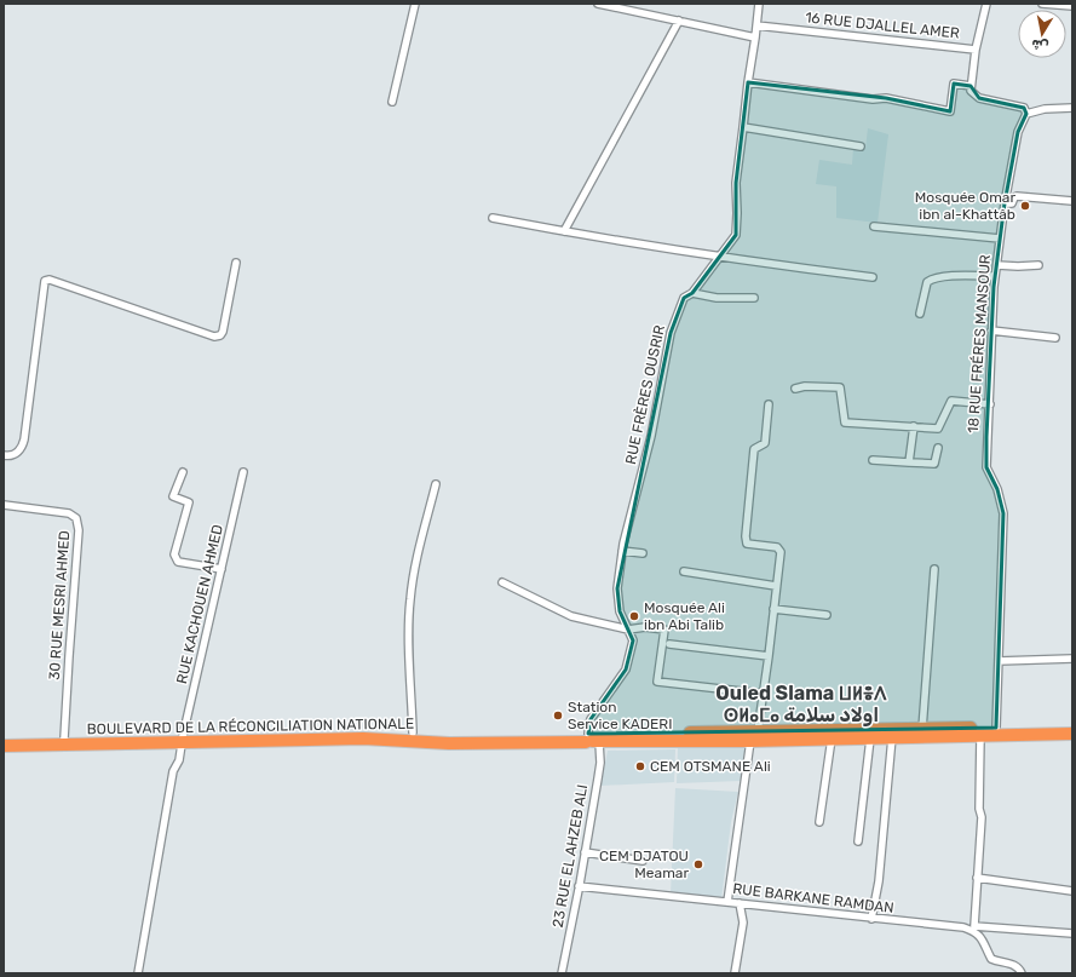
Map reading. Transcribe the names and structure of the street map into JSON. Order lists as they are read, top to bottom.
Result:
{
  "streets": {
    "highway": ["BOULEVARD DE LA RÉCONCILIATION NATIONALE"],
    "street": [
      "16 RUE DJALLEL AMER",
      "18 RUE FRÉRES MANSOUR",
      "RUE FRÈRES OUSRIR",
      "RUE KACHOUEN AHMED",
      "30 RUE MESRI AHMED",
      "23 RUE EL AHZEB ALI",
      "RUE BARKANE RAMDAN"
    ]
  },
  "crossings": [
    ["16 RUE DJALLEL AMER", "RUE FRÈRES OUSRIR"],
    ["RUE FRÈRES OUSRIR", "BOULEVARD DE LA RÉCONCILIATION NATIONALE"],
    ["RUE FRÈRES OUSRIR", "23 RUE EL AHZEB ALI"],
    ["RUE KACHOUEN AHMED", "BOULEVARD DE LA RÉCONCILIATION NATIONALE"],
    ["BOULEVARD DE LA RÉCONCILIATION NATIONALE", "23 RUE EL AHZEB ALI"],
    ["23 RUE EL AHZEB ALI", "RUE BARKANE RAMDAN"]
  ],
  "districts": ["Ouled Slama ⵡⵍⴻⴷ ⵙⵍⴰⵎⴰ اولاد سلامة"],
  "places": [
    "Mosquée Omar ibn al-Khattâb",
    "Mosquée Ali ibn Abi Talib",
    "Station Service KADERI",
    "CEM OTSMANE Ali",
    "CEM DJATOU Meamar"
  ],
  "north": "bottom"
}
